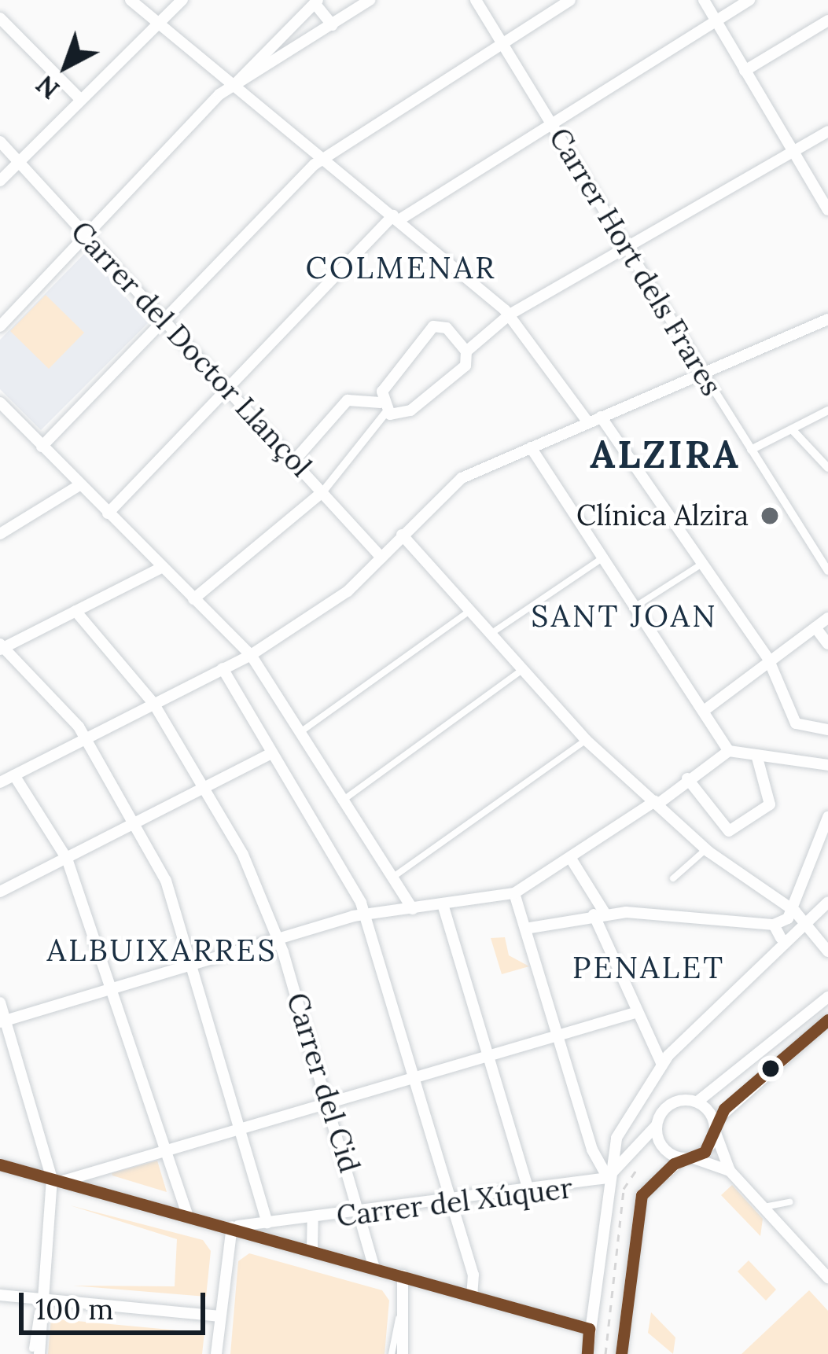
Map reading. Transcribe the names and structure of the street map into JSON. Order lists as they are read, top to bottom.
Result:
{
  "streets": {
    "street": [
      "Carrer Hort dels Frares",
      "Carrer del Doctor Llançol",
      "Carrer del Cid",
      "Carrer del Xúquer"
    ]
  },
  "crossings": [
    ["Carrer del Cid", "Carrer del Xúquer"]
  ],
  "districts": [
    "COLMENAR",
    "ALZIRA",
    "SANT JOAN",
    "ALBUIXARRES",
    "PENALET"
  ],
  "places": ["Clínica Alzira"],
  "scale_bar": "100 m",
  "north": "bottom left"
}
